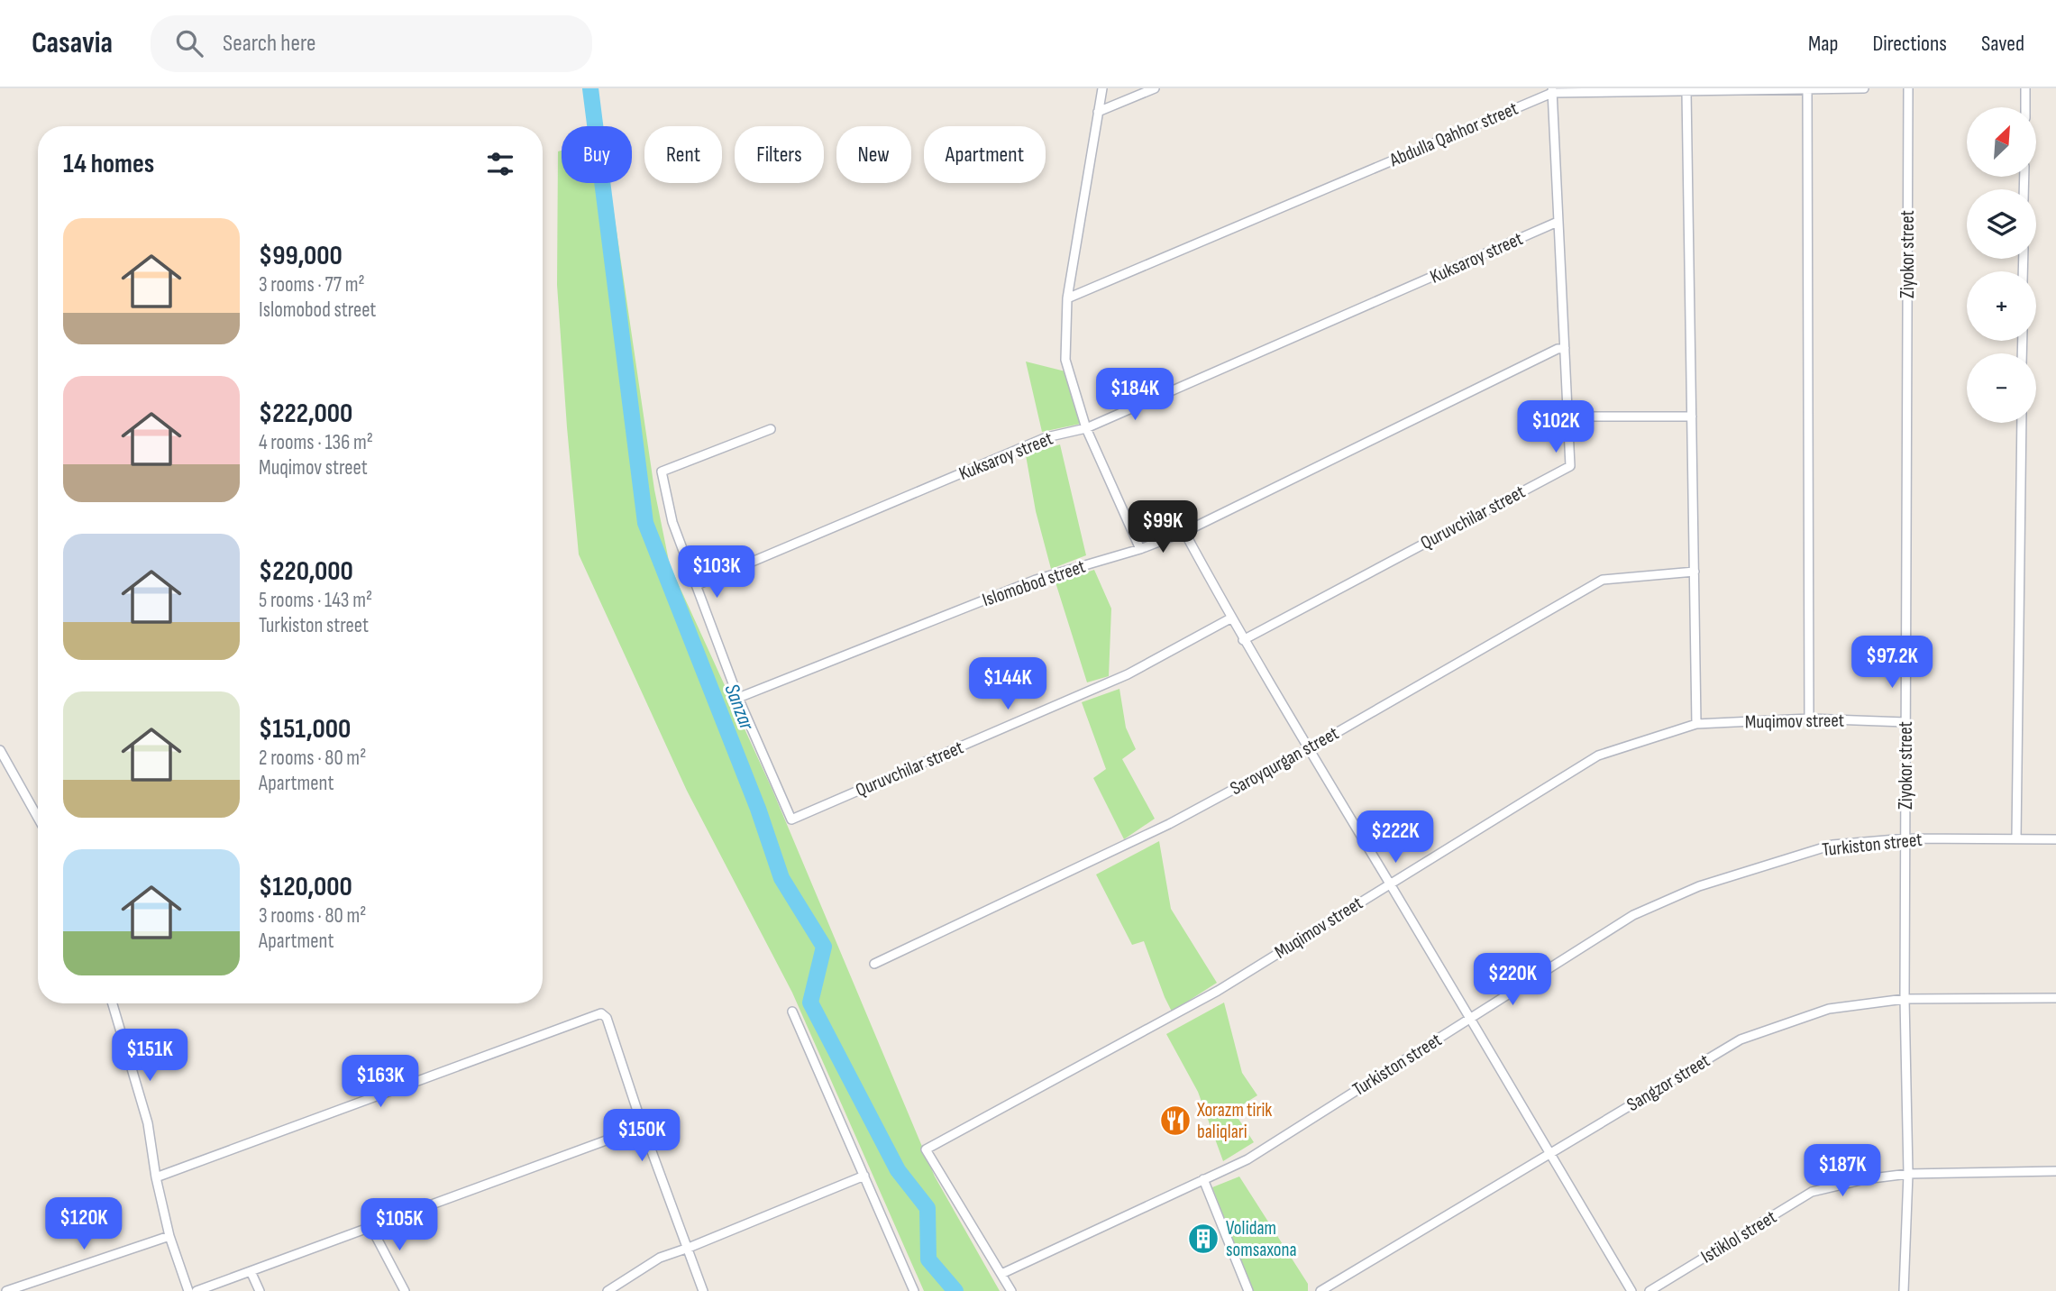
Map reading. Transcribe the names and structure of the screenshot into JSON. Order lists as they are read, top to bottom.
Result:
{
  "streets": {
    "street": [
      "Abdulla Qahhor street",
      "Ziyokor street",
      "Kuksaroy street",
      "Quruvchilar street",
      "Islomobod street",
      "Muqimov street",
      "Saroyqurgan street",
      "Turkiston street",
      "Sangzor street",
      "Istiklol street"
    ]
  },
  "crossings": [
    ["Abdulla Qahhor street", "Quruvchilar street"],
    ["Ziyokor street", "Muqimov street"],
    ["Ziyokor street", "Turkiston street"],
    ["Ziyokor street", "Sangzor street"],
    ["Ziyokor street", "Istiklol street"],
    ["Kuksaroy street", "Quruvchilar street"],
    ["Quruvchilar street", "Islomobod street"],
    ["Muqimov street", "Turkiston street"]
  ],
  "water": ["Sanzar"],
  "places": {
    "restaurant": ["Xorazm tirik baliqlari"],
    "building": ["Volidam somsaxona"]
  },
  "north": "top right",
  "page": {
    "header": "Casavia",
    "search": "Search here",
    "nav": ["Map", "Directions", "Saved"],
    "map_buttons": ["+", "−"],
    "chip": [
      "Buy",
      "Rent",
      "Filters",
      "New",
      "Apartment"
    ],
    "heading": "14 homes",
    "list": [
      {
        "name": "$99,000",
        "note": "3 rooms · 77 m² · Islomobod street"
      },
      {
        "name": "$222,000",
        "note": "4 rooms · 136 m² · Muqimov street"
      },
      {
        "name": "$220,000",
        "note": "5 rooms · 143 m² · Turkiston street"
      },
      {
        "name": "$151,000",
        "note": "2 rooms · 80 m² · Apartment"
      },
      {
        "name": "$120,000",
        "note": "3 rooms · 80 m² · Apartment"
      }
    ],
    "price": [
      "$184K",
      "$102K",
      "$99K",
      "$103K",
      "$97.2K",
      "$144K",
      "$222K",
      "$220K",
      "$151K",
      "$163K",
      "$150K",
      "$187K",
      "$120K",
      "$105K"
    ]
  }
}
